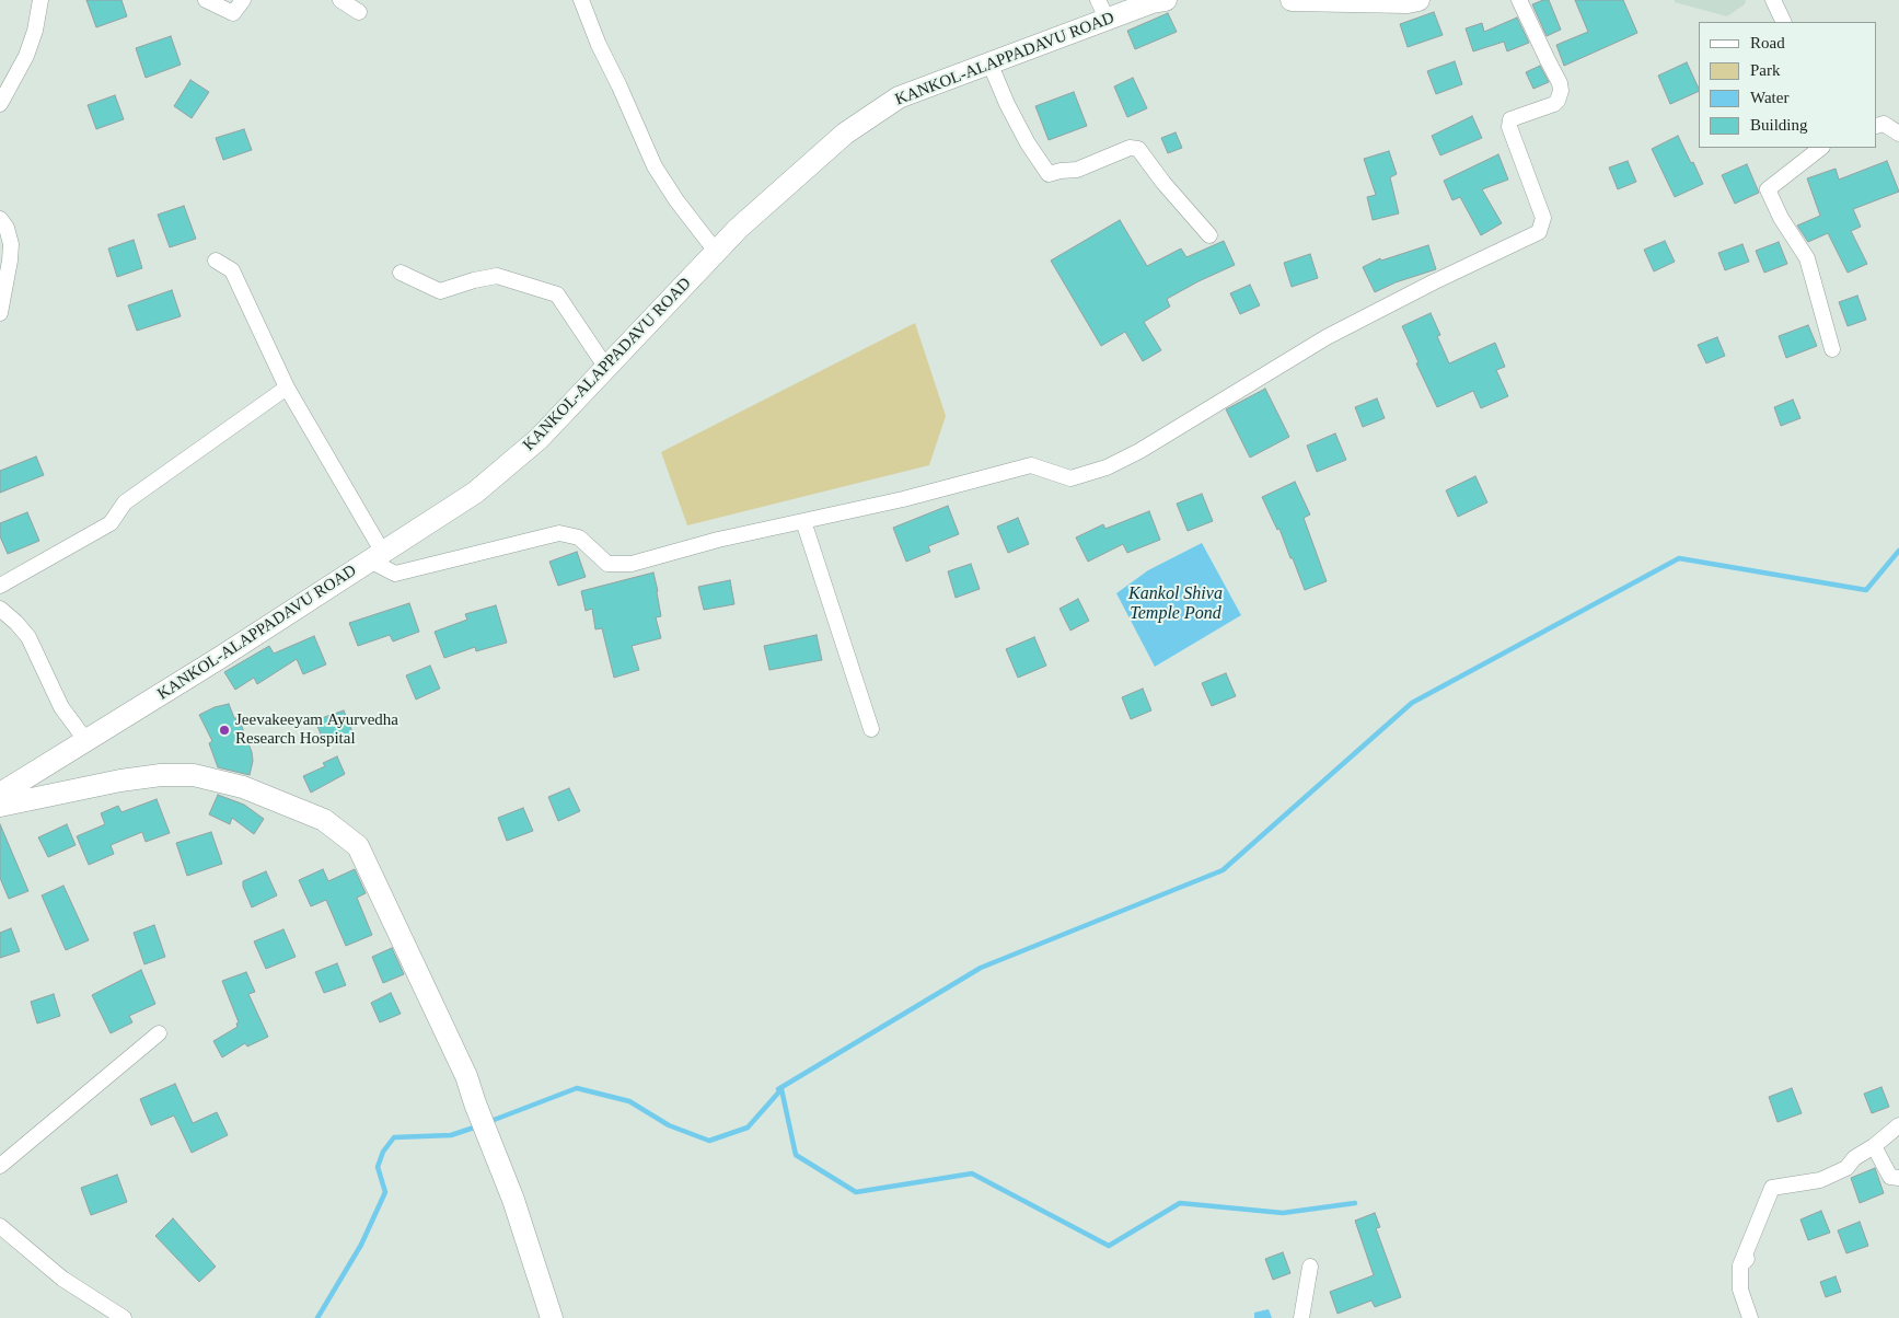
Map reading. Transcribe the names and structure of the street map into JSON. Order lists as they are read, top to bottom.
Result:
{
  "streets": {
    "main road": ["KANKOL-ALAPPADAVU ROAD"]
  },
  "water": ["Kankol Shiva Temple Pond"],
  "places": ["Jeevakeeyam Ayurvedha Research Hospital"],
  "legend": [
    "Road",
    "Park",
    "Water",
    "Building"
  ]
}
